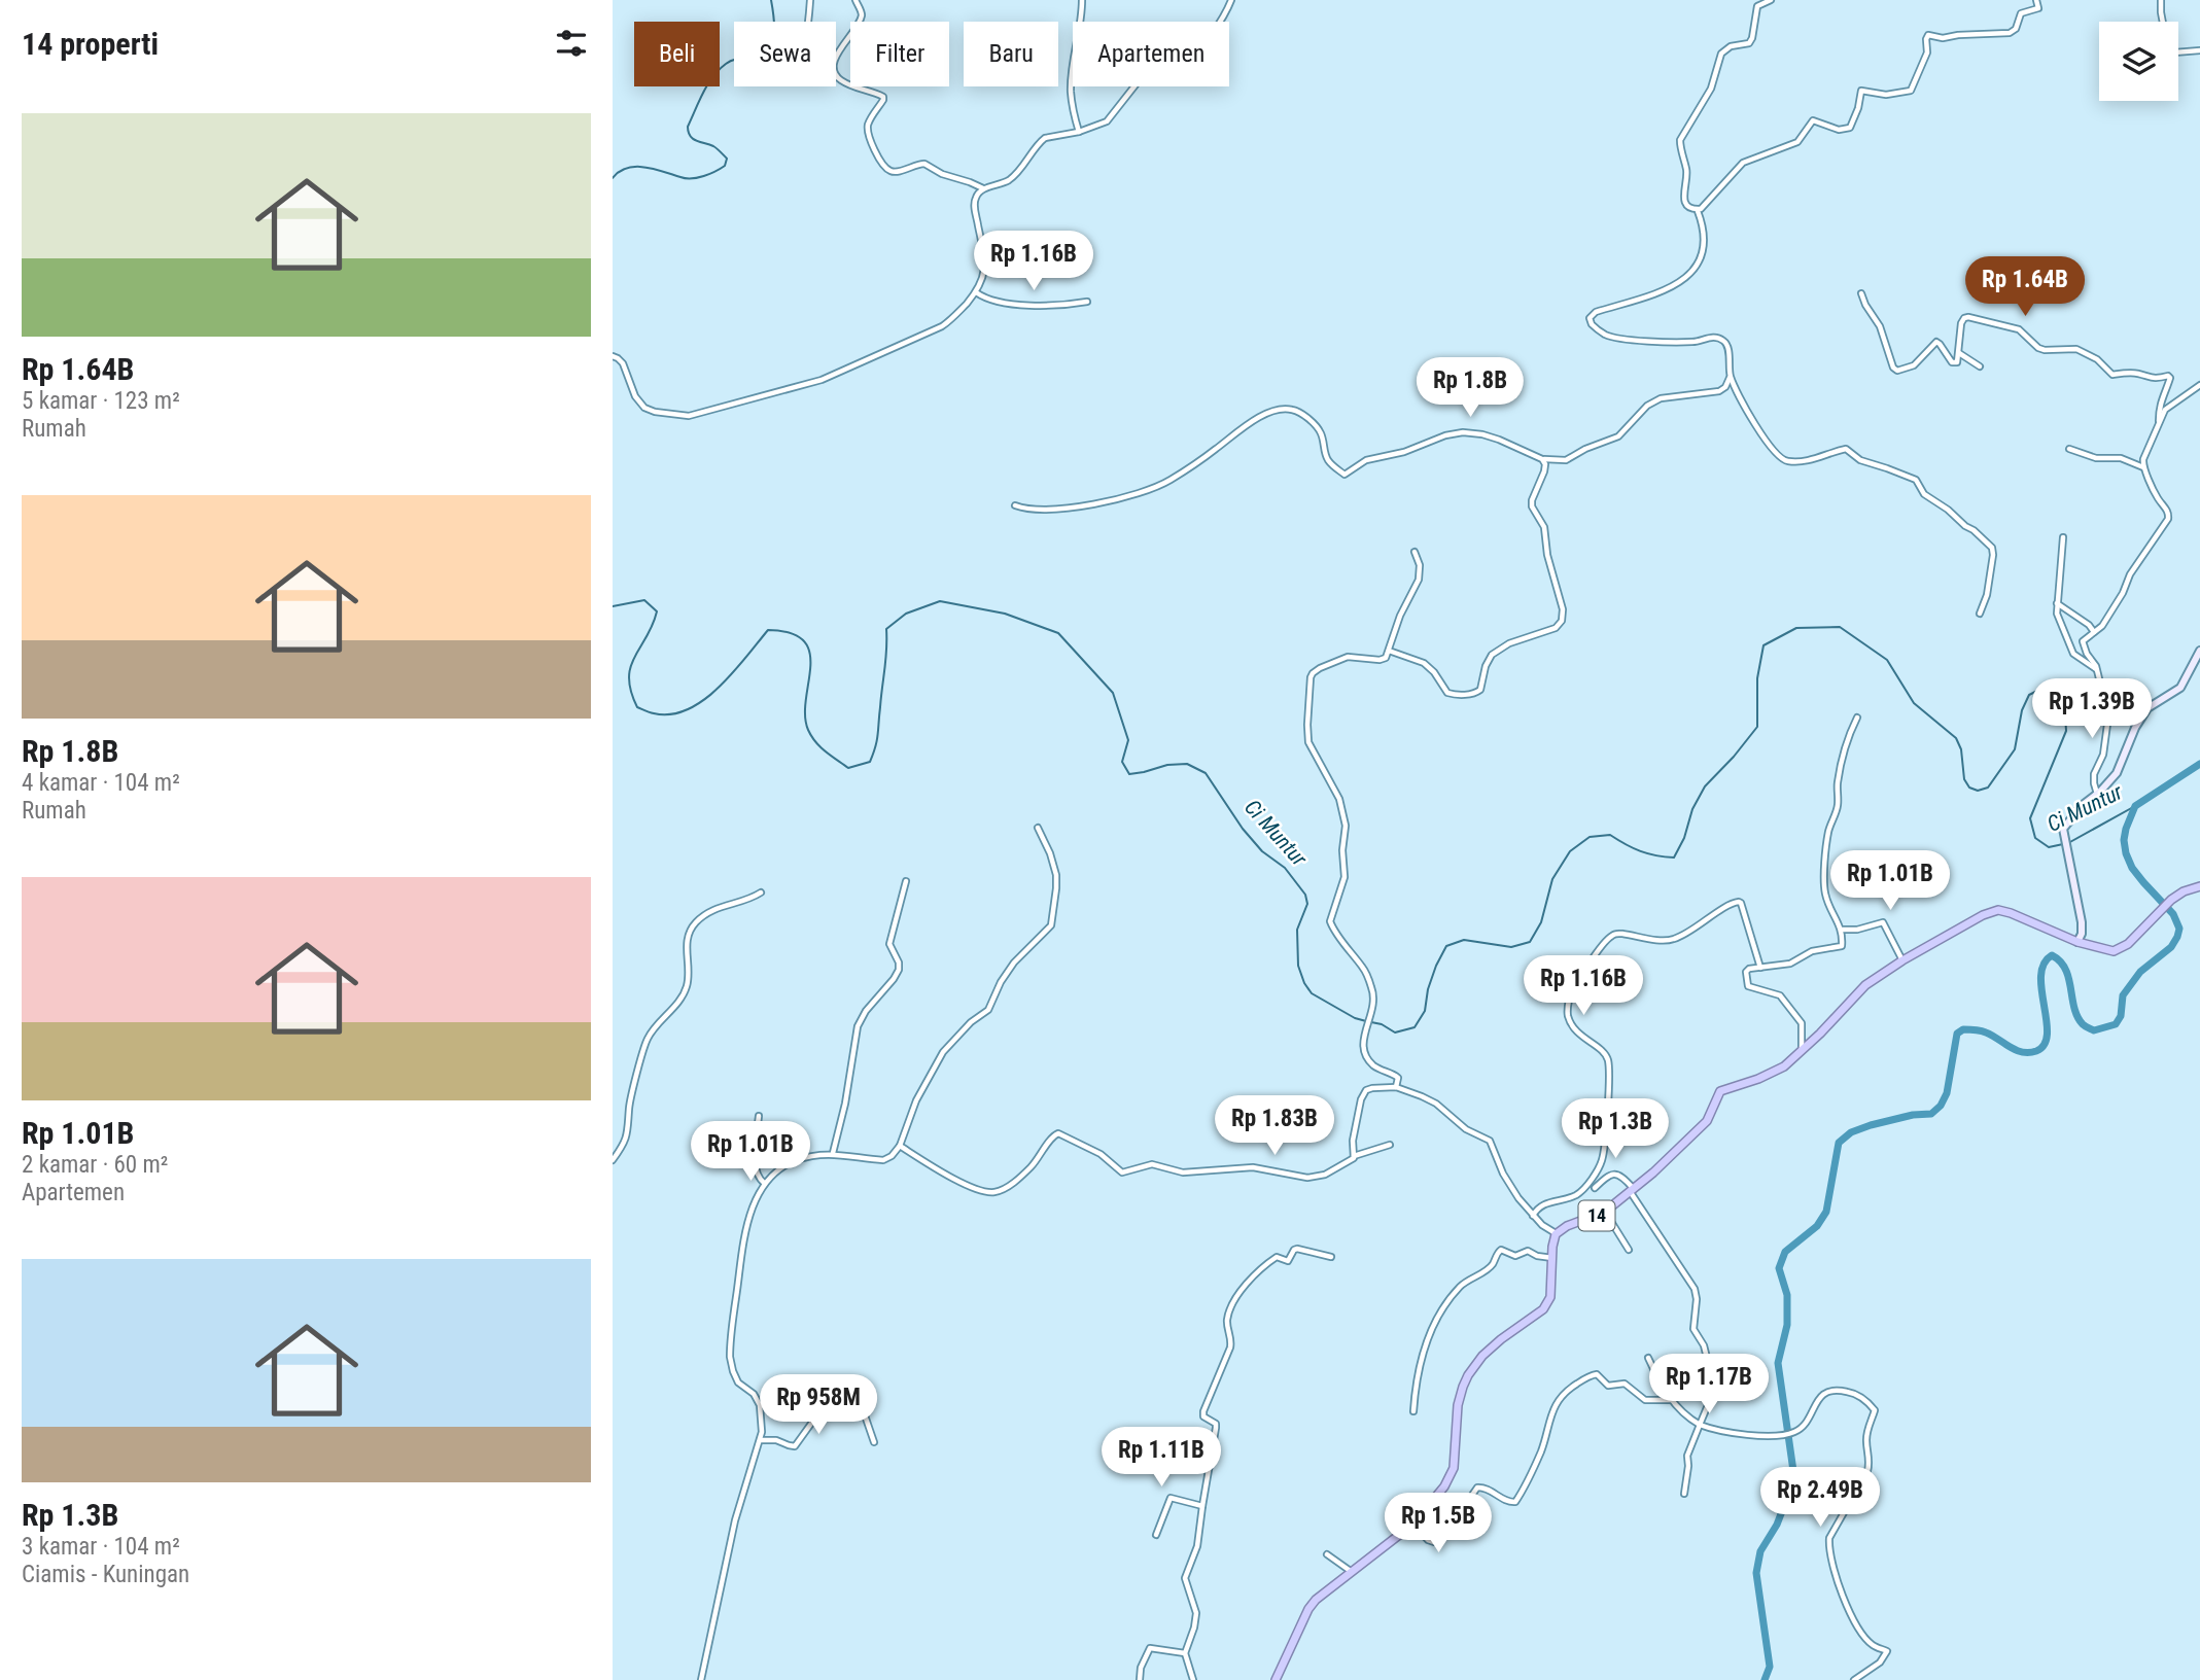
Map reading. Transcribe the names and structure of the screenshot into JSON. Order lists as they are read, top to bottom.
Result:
{
  "streets": {
    "highway": ["14"]
  },
  "water": ["Ci Muntur"],
  "page": {
    "heading": "14 properti",
    "chip": [
      "Beli",
      "Sewa",
      "Filter",
      "Baru",
      "Apartemen"
    ],
    "list": [
      {
        "name": "Rp 1.64B",
        "note": "5 kamar · 123 m² · Rumah"
      },
      {
        "name": "Rp 1.8B",
        "note": "4 kamar · 104 m² · Rumah"
      },
      {
        "name": "Rp 1.01B",
        "note": "2 kamar · 60 m² · Apartemen"
      },
      {
        "name": "Rp 1.3B",
        "note": "3 kamar · 104 m² · Ciamis - Kuningan"
      }
    ],
    "price": [
      "Rp 1.16B",
      "Rp 1.64B",
      "Rp 1.8B",
      "Rp 1.39B",
      "Rp 1.01B",
      "Rp 1.16B",
      "Rp 1.83B",
      "Rp 1.3B",
      "Rp 1.01B",
      "Rp 1.17B",
      "Rp 958M",
      "Rp 1.11B",
      "Rp 2.49B",
      "Rp 1.5B"
    ]
  }
}
